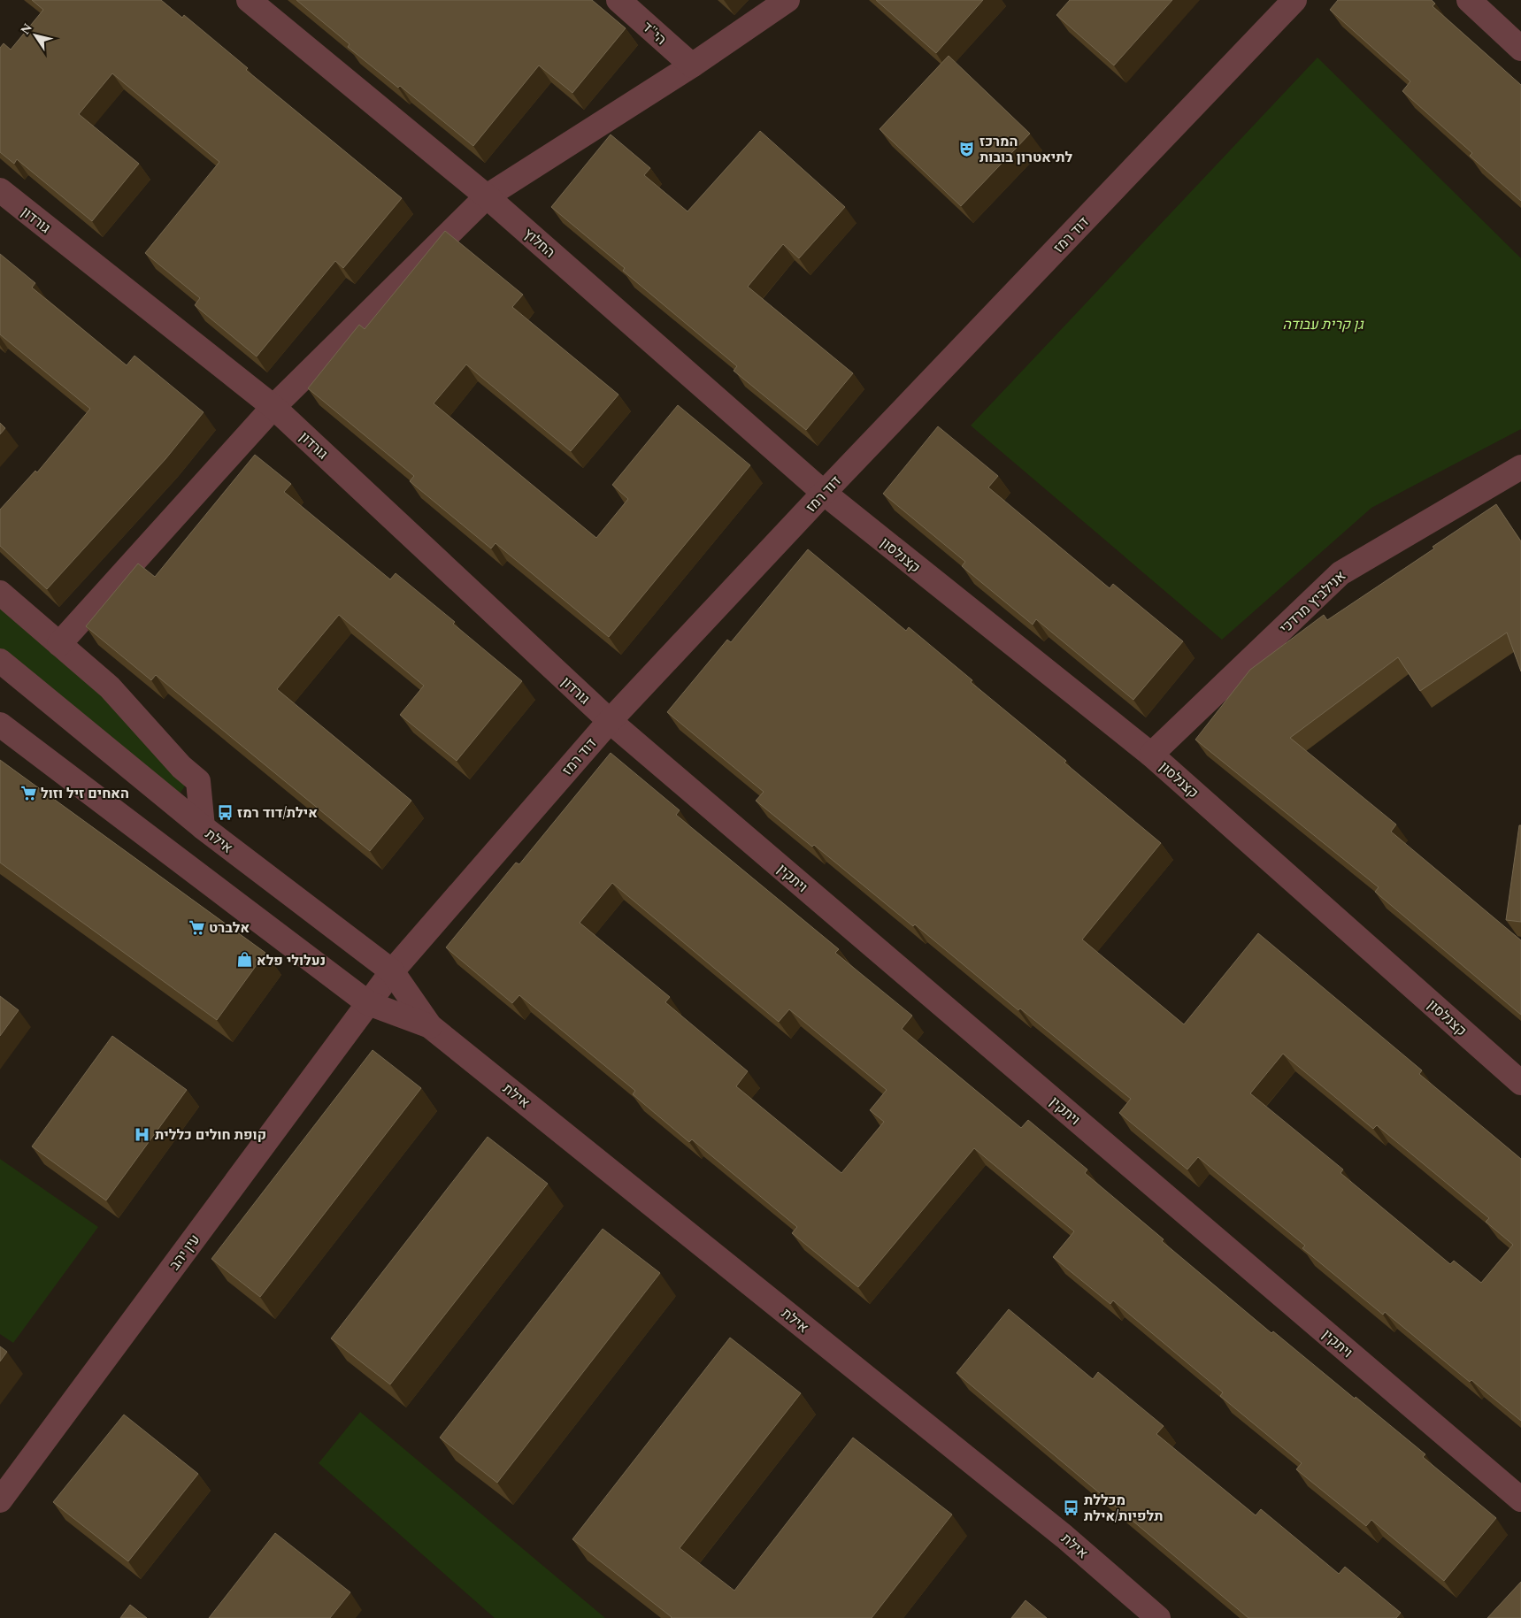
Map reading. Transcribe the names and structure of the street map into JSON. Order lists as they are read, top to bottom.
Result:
{
  "streets": {
    "street": [
      "הי\"ד",
      "גורדון",
      "דוד רמז",
      "החלוץ",
      "קצנלסון",
      "אנילביץ מרדכי",
      "אילת",
      "ויתקין",
      "עין יהב"
    ]
  },
  "crossings": [
    ["גורדון", "דוד רמז"],
    ["גורדון", "ויתקין"],
    ["דוד רמז", "החלוץ"],
    ["דוד רמז", "קצנלסון"],
    ["דוד רמז", "אילת"],
    ["דוד רמז", "ויתקין"],
    ["דוד רמז", "עין יהב"],
    ["החלוץ", "קצנלסון"],
    ["קצנלסון", "אנילביץ מרדכי"],
    ["אילת", "עין יהב"]
  ],
  "parks": ["גן קרית עבודה"],
  "places": {
    "theatre": ["המרכז לתיאטרון בובות"],
    "supermarket": ["האחים זיל וזול", "אלברט"],
    "bus stop": ["אילת/דוד רמז", "מכללת תלפיות/אילת"],
    "shop": ["נעלולי פלא"],
    "hospital": ["קופת חולים כללית"]
  },
  "north": "top left"
}
